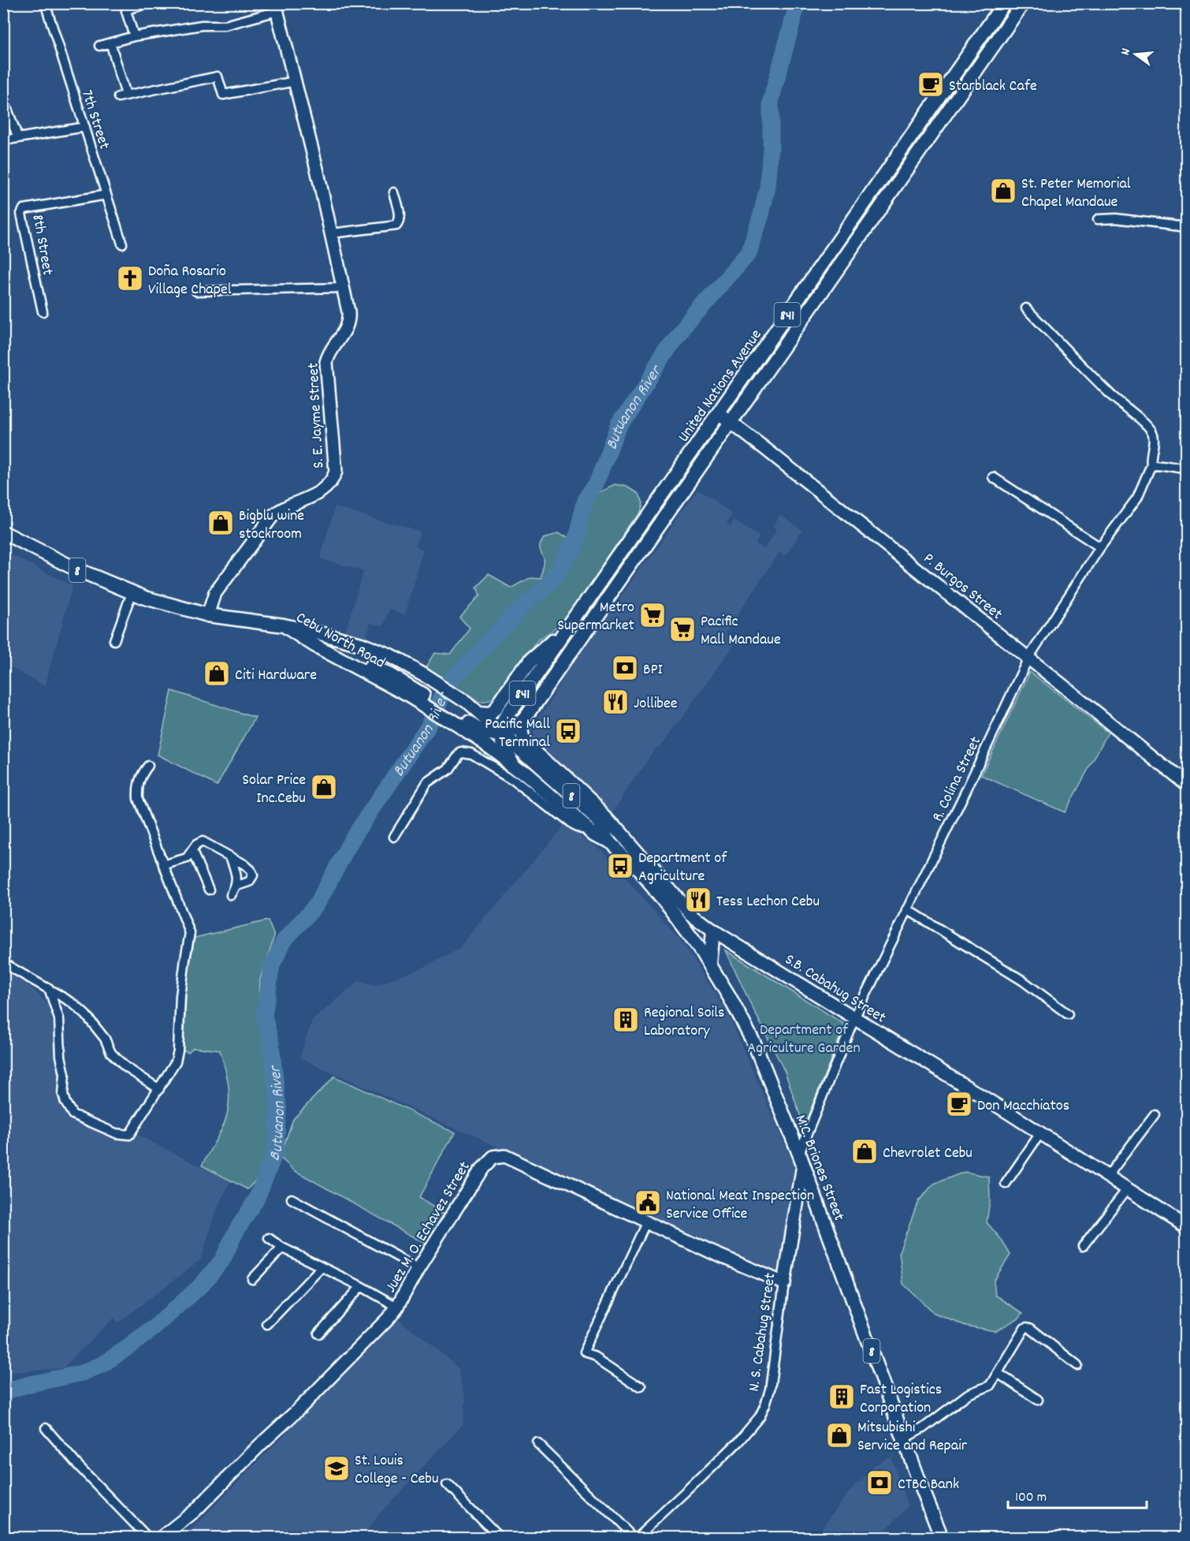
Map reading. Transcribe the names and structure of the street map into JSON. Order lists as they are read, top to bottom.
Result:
{
  "streets": {
    "main road": [
      "841",
      "United Nations Avenue",
      "8",
      "Cebu North Road",
      "M.C. Briones Street"
    ],
    "street": [
      "7th Street",
      "8th Street",
      "S. E. Jayme Street",
      "P. Burgos Street",
      "R. Colina Street",
      "S.B. Cabahug Street",
      "Juez M. O. Echavez Street",
      "N. S. Cabahug Street"
    ]
  },
  "crossings": [
    ["7th Street", "8th Street"],
    ["United Nations Avenue", "P. Burgos Street"],
    ["United Nations Avenue", "S.B. Cabahug Street"],
    ["United Nations Avenue", "M.C. Briones Street"],
    ["S. E. Jayme Street", "8"],
    ["8", "Cebu North Road"],
    ["8", "M.C. Briones Street"],
    ["P. Burgos Street", "R. Colina Street"],
    ["Cebu North Road", "M.C. Briones Street"],
    ["R. Colina Street", "S.B. Cabahug Street"],
    ["R. Colina Street", "M.C. Briones Street"],
    ["R. Colina Street", "N. S. Cabahug Street"],
    ["M.C. Briones Street", "N. S. Cabahug Street"],
    ["Juez M. O. Echavez Street", "N. S. Cabahug Street"]
  ],
  "water": ["Butuanon River"],
  "parks": ["Department of Agriculture Garden"],
  "places": {
    "cafe": ["Starblack Cafe", "Don Macchiatos"],
    "shop": [
      "St. Peter Memorial Chapel Mandaue",
      "Bigblu wine stockroom",
      "Citi Hardware",
      "Solar Price Inc.Cebu",
      "Chevrolet Cebu",
      "Mitsubishi Service and Repair"
    ],
    "church": ["Doña Rosario Village Chapel"],
    "supermarket": ["Metro Supermarket", "Pacific Mall Mandaue"],
    "bank": ["BPI", "CTBC Bank"],
    "restaurant": ["Jollibee", "Tess Lechon Cebu"],
    "bus stop": ["Pacific Mall Terminal", "Department of Agriculture"],
    "building": ["Regional Soils Laboratory", "Fast Logistics Corporation"],
    "public building": ["National Meat Inspection Service Office"],
    "school or university": ["St. Louis College - Cebu"]
  },
  "scale_bar": "100 m",
  "north": "left"
}
